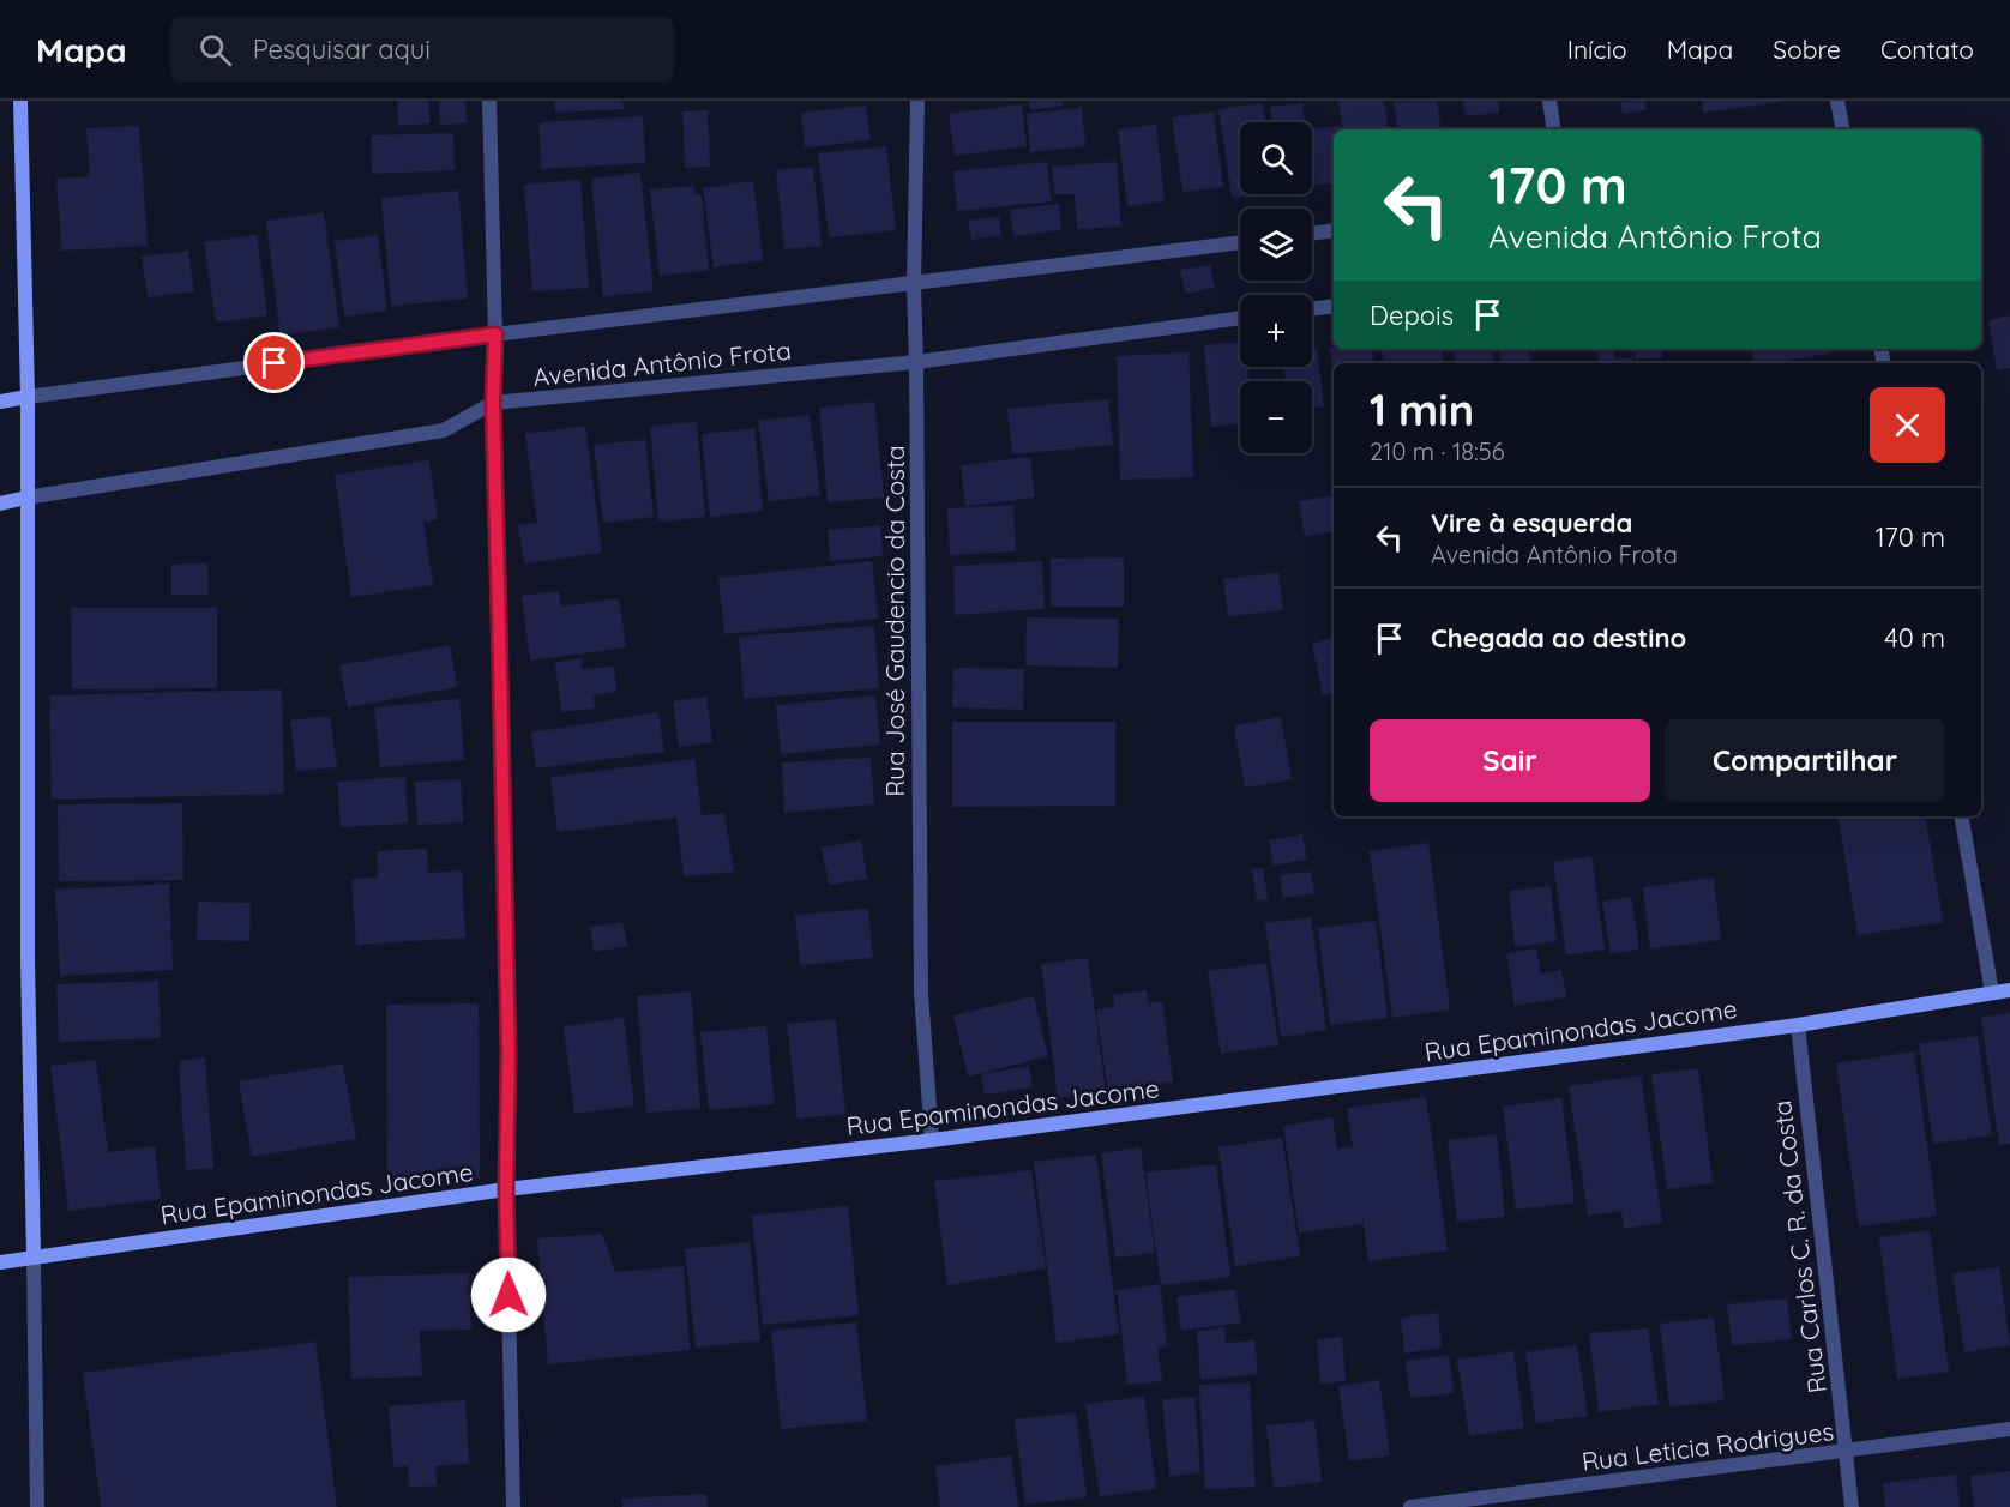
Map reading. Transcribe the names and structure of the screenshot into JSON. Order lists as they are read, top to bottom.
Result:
{
  "streets": {
    "main road": ["Avenida Antônio Frota", "Rua Epaminondas Jacome"],
    "street": ["Rua José Gaudencio da Costa", "Rua Carlos C. R. da Costa", "Rua Leticia Rodrigues"]
  },
  "crossings": [
    ["Avenida Antônio Frota", "Rua José Gaudencio da Costa"],
    ["Rua José Gaudencio da Costa", "Rua Epaminondas Jacome"],
    ["Rua Epaminondas Jacome", "Rua Carlos C. R. da Costa"],
    ["Rua Carlos C. R. da Costa", "Rua Leticia Rodrigues"]
  ],
  "page": {
    "header": "Mapa",
    "search": "Pesquisar aqui",
    "nav": [
      "Início",
      "Mapa",
      "Sobre",
      "Contato"
    ],
    "map_buttons": ["+", "−"],
    "turn": ["170 m", "Avenida Antônio Frota"],
    "then": "Depois",
    "heading": ["1 min", "210 m · 18:56"],
    "list": [
      {
        "name": "Vire à esquerda",
        "note": "Avenida Antônio Frota",
        "value": "170 m"
      },
      {
        "name": "Chegada ao destino",
        "value": "40 m"
      }
    ],
    "buttons": ["Sair", "Compartilhar"]
  }
}
